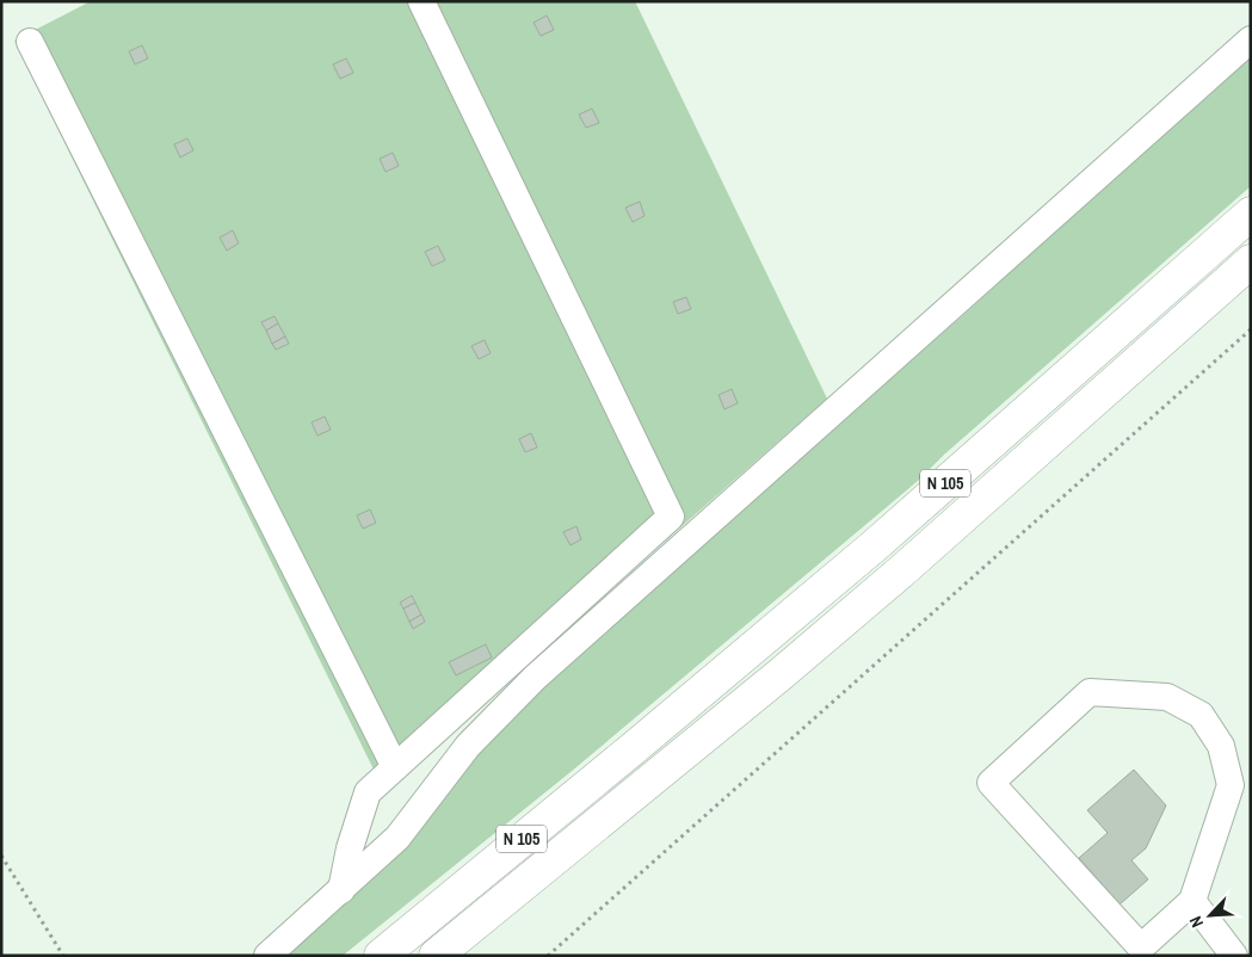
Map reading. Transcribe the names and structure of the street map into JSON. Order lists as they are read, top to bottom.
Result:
{
  "streets": {
    "highway": ["N 105"]
  },
  "north": "bottom left"
}
